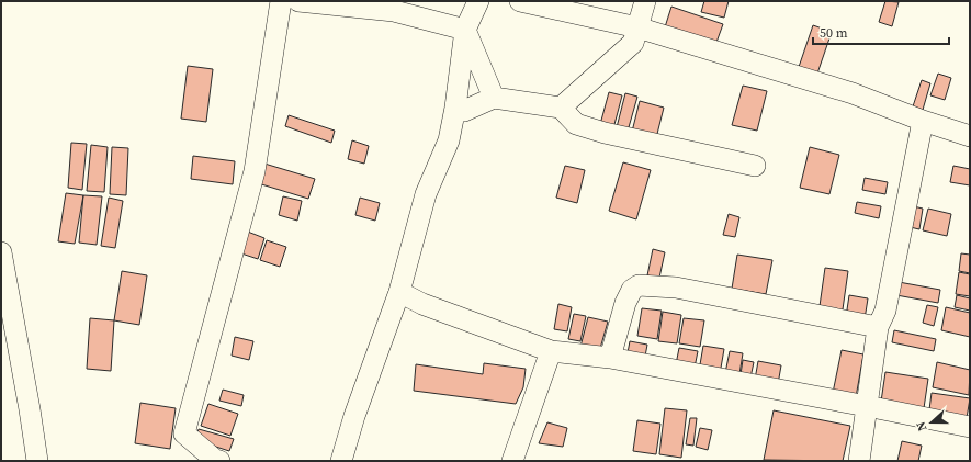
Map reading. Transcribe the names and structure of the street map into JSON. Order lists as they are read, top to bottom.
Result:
{
  "scale_bar": "50 m",
  "north": "left"
}
